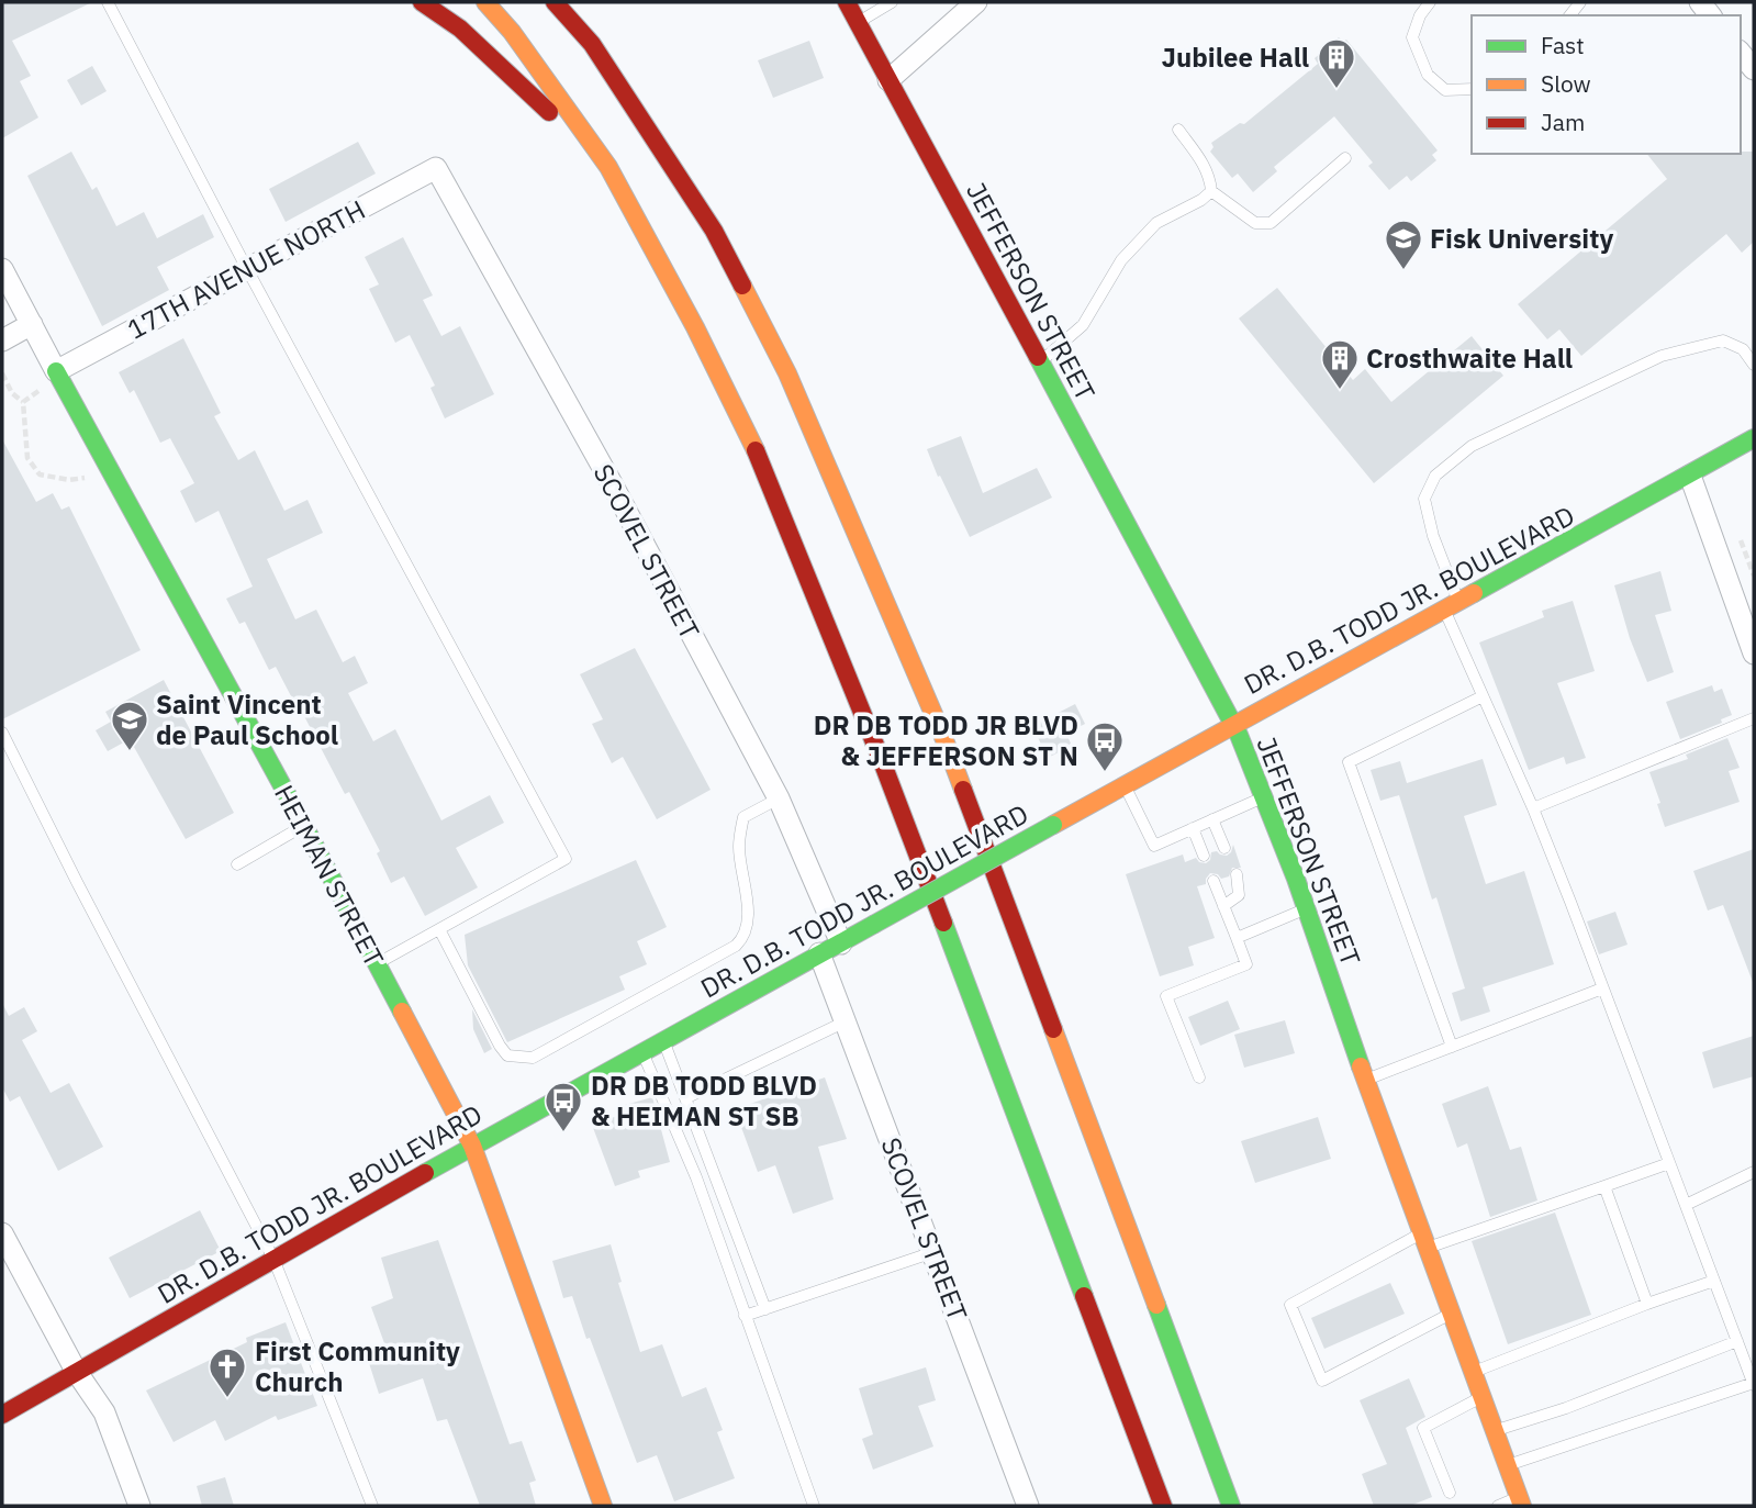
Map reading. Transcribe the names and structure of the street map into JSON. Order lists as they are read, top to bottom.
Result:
{
  "streets": {
    "main road": ["JEFFERSON STREET", "DR. D.B. TODD JR. BOULEVARD", "HEIMAN STREET"],
    "street": ["17TH AVENUE NORTH", "SCOVEL STREET"]
  },
  "crossings": [
    ["17TH AVENUE NORTH", "SCOVEL STREET"],
    ["17TH AVENUE NORTH", "HEIMAN STREET"],
    ["JEFFERSON STREET", "DR. D.B. TODD JR. BOULEVARD"],
    ["SCOVEL STREET", "DR. D.B. TODD JR. BOULEVARD"],
    ["DR. D.B. TODD JR. BOULEVARD", "HEIMAN STREET"]
  ],
  "places": {
    "building": ["Jubilee Hall", "Crosthwaite Hall"],
    "school or university": ["Fisk University", "Saint Vincent de Paul School"],
    "bus stop": ["DR DB TODD JR BLVD & JEFFERSON ST N", "DR DB TODD BLVD & HEIMAN ST SB"],
    "church": ["First Community Church"]
  },
  "legend": ["Fast", "Slow", "Jam"]
}
